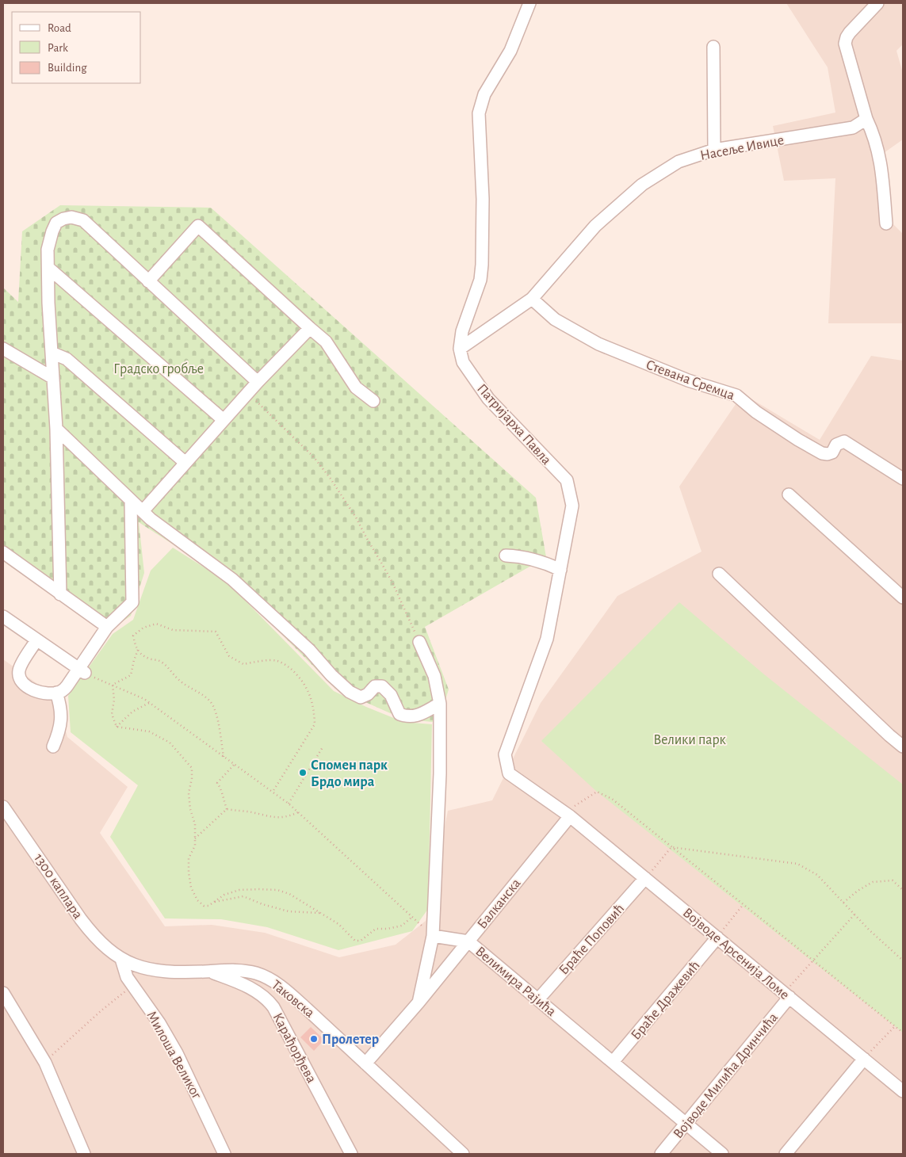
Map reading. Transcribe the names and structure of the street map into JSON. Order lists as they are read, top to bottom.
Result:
{
  "streets": {
    "street": [
      "Насеље Ивице",
      "Стевана Сремца",
      "Патријарха Павла",
      "1300 каплара",
      "Балканска",
      "Браће Поповић",
      "Војводе Арсенија Ломе",
      "Велимира Рајића",
      "Таковска",
      "Браће Дражевић",
      "Карађорђева",
      "Милоша Великог",
      "Војводе Милића Дринчића"
    ]
  },
  "crossings": [
    ["Насеље Ивице", "Стевана Сремца"],
    ["Насеље Ивице", "Патријарха Павла"],
    ["Патријарха Павла", "Балканска"],
    ["Патријарха Павла", "Војводе Арсенија Ломе"],
    ["1300 каплара", "Таковска"],
    ["1300 каплара", "Милоша Великог"],
    ["Балканска", "Војводе Арсенија Ломе"],
    ["Балканска", "Велимира Рајића"],
    ["Балканска", "Таковска"],
    ["Браће Поповић", "Војводе Арсенија Ломе"],
    ["Браће Поповић", "Велимира Рајића"],
    ["Војводе Арсенија Ломе", "Браће Дражевић"],
    ["Војводе Арсенија Ломе", "Војводе Милића Дринчића"],
    ["Велимира Рајића", "Браће Дражевић"],
    ["Велимира Рајића", "Војводе Милића Дринчића"],
    ["Таковска", "Карађорђева"],
    ["Таковска", "Милоша Великог"]
  ],
  "parks": ["Градско гробље", "Велики парк"],
  "places": ["Спомен парк Брдо мира", "Пролетер"],
  "legend": ["Road", "Park", "Building"]
}
